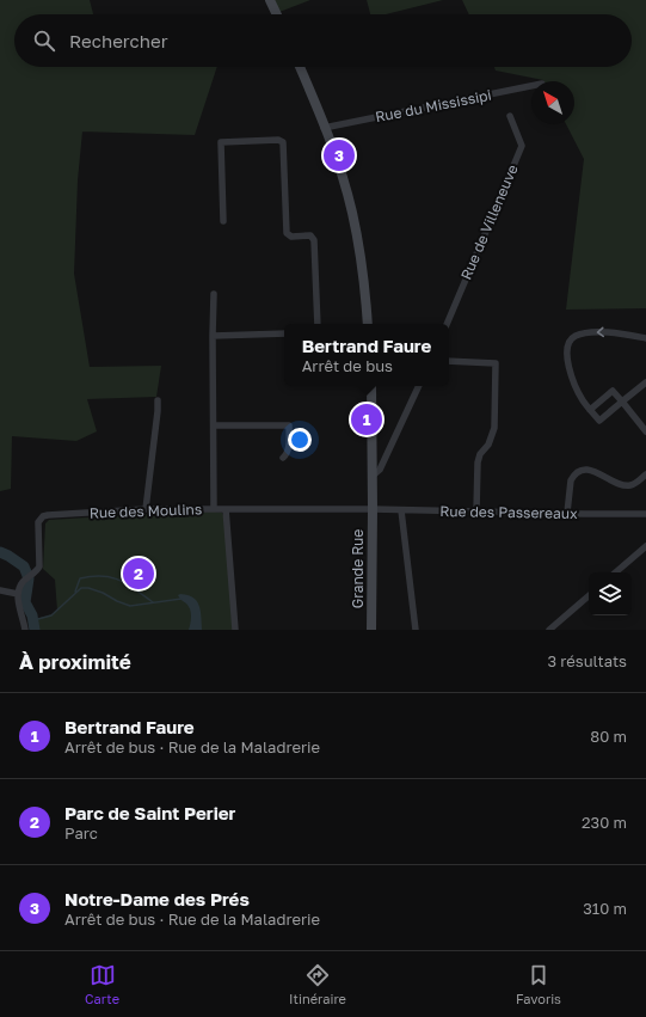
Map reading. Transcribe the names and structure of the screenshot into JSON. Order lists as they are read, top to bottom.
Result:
{
  "streets": {
    "main road": ["Grande Rue"],
    "street": [
      "Rue du Mississipi",
      "Rue de Villeneuve",
      "Rue des Moulins",
      "Rue des Passereaux"
    ]
  },
  "crossings": [
    ["Rue des Moulins", "Rue des Passereaux"],
    ["Rue des Moulins", "Grande Rue"],
    ["Rue des Passereaux", "Grande Rue"]
  ],
  "north": "top left",
  "page": {
    "search": "Rechercher",
    "pins": ["3", "1", "2"],
    "popup": ["Bertrand Faure", "Arrêt de bus"],
    "heading": ["À proximité", "3 résultats"],
    "list": [
      {
        "mark": "1",
        "name": "Bertrand Faure",
        "note": "Arrêt de bus · Rue de la Maladrerie",
        "value": "80 m"
      },
      {
        "mark": "2",
        "name": "Parc de Saint Perier",
        "note": "Parc",
        "value": "230 m"
      },
      {
        "mark": "3",
        "name": "Notre-Dame des Prés",
        "note": "Arrêt de bus · Rue de la Maladrerie",
        "value": "310 m"
      }
    ],
    "nav": ["Carte", "Itinéraire", "Favoris"]
  }
}
